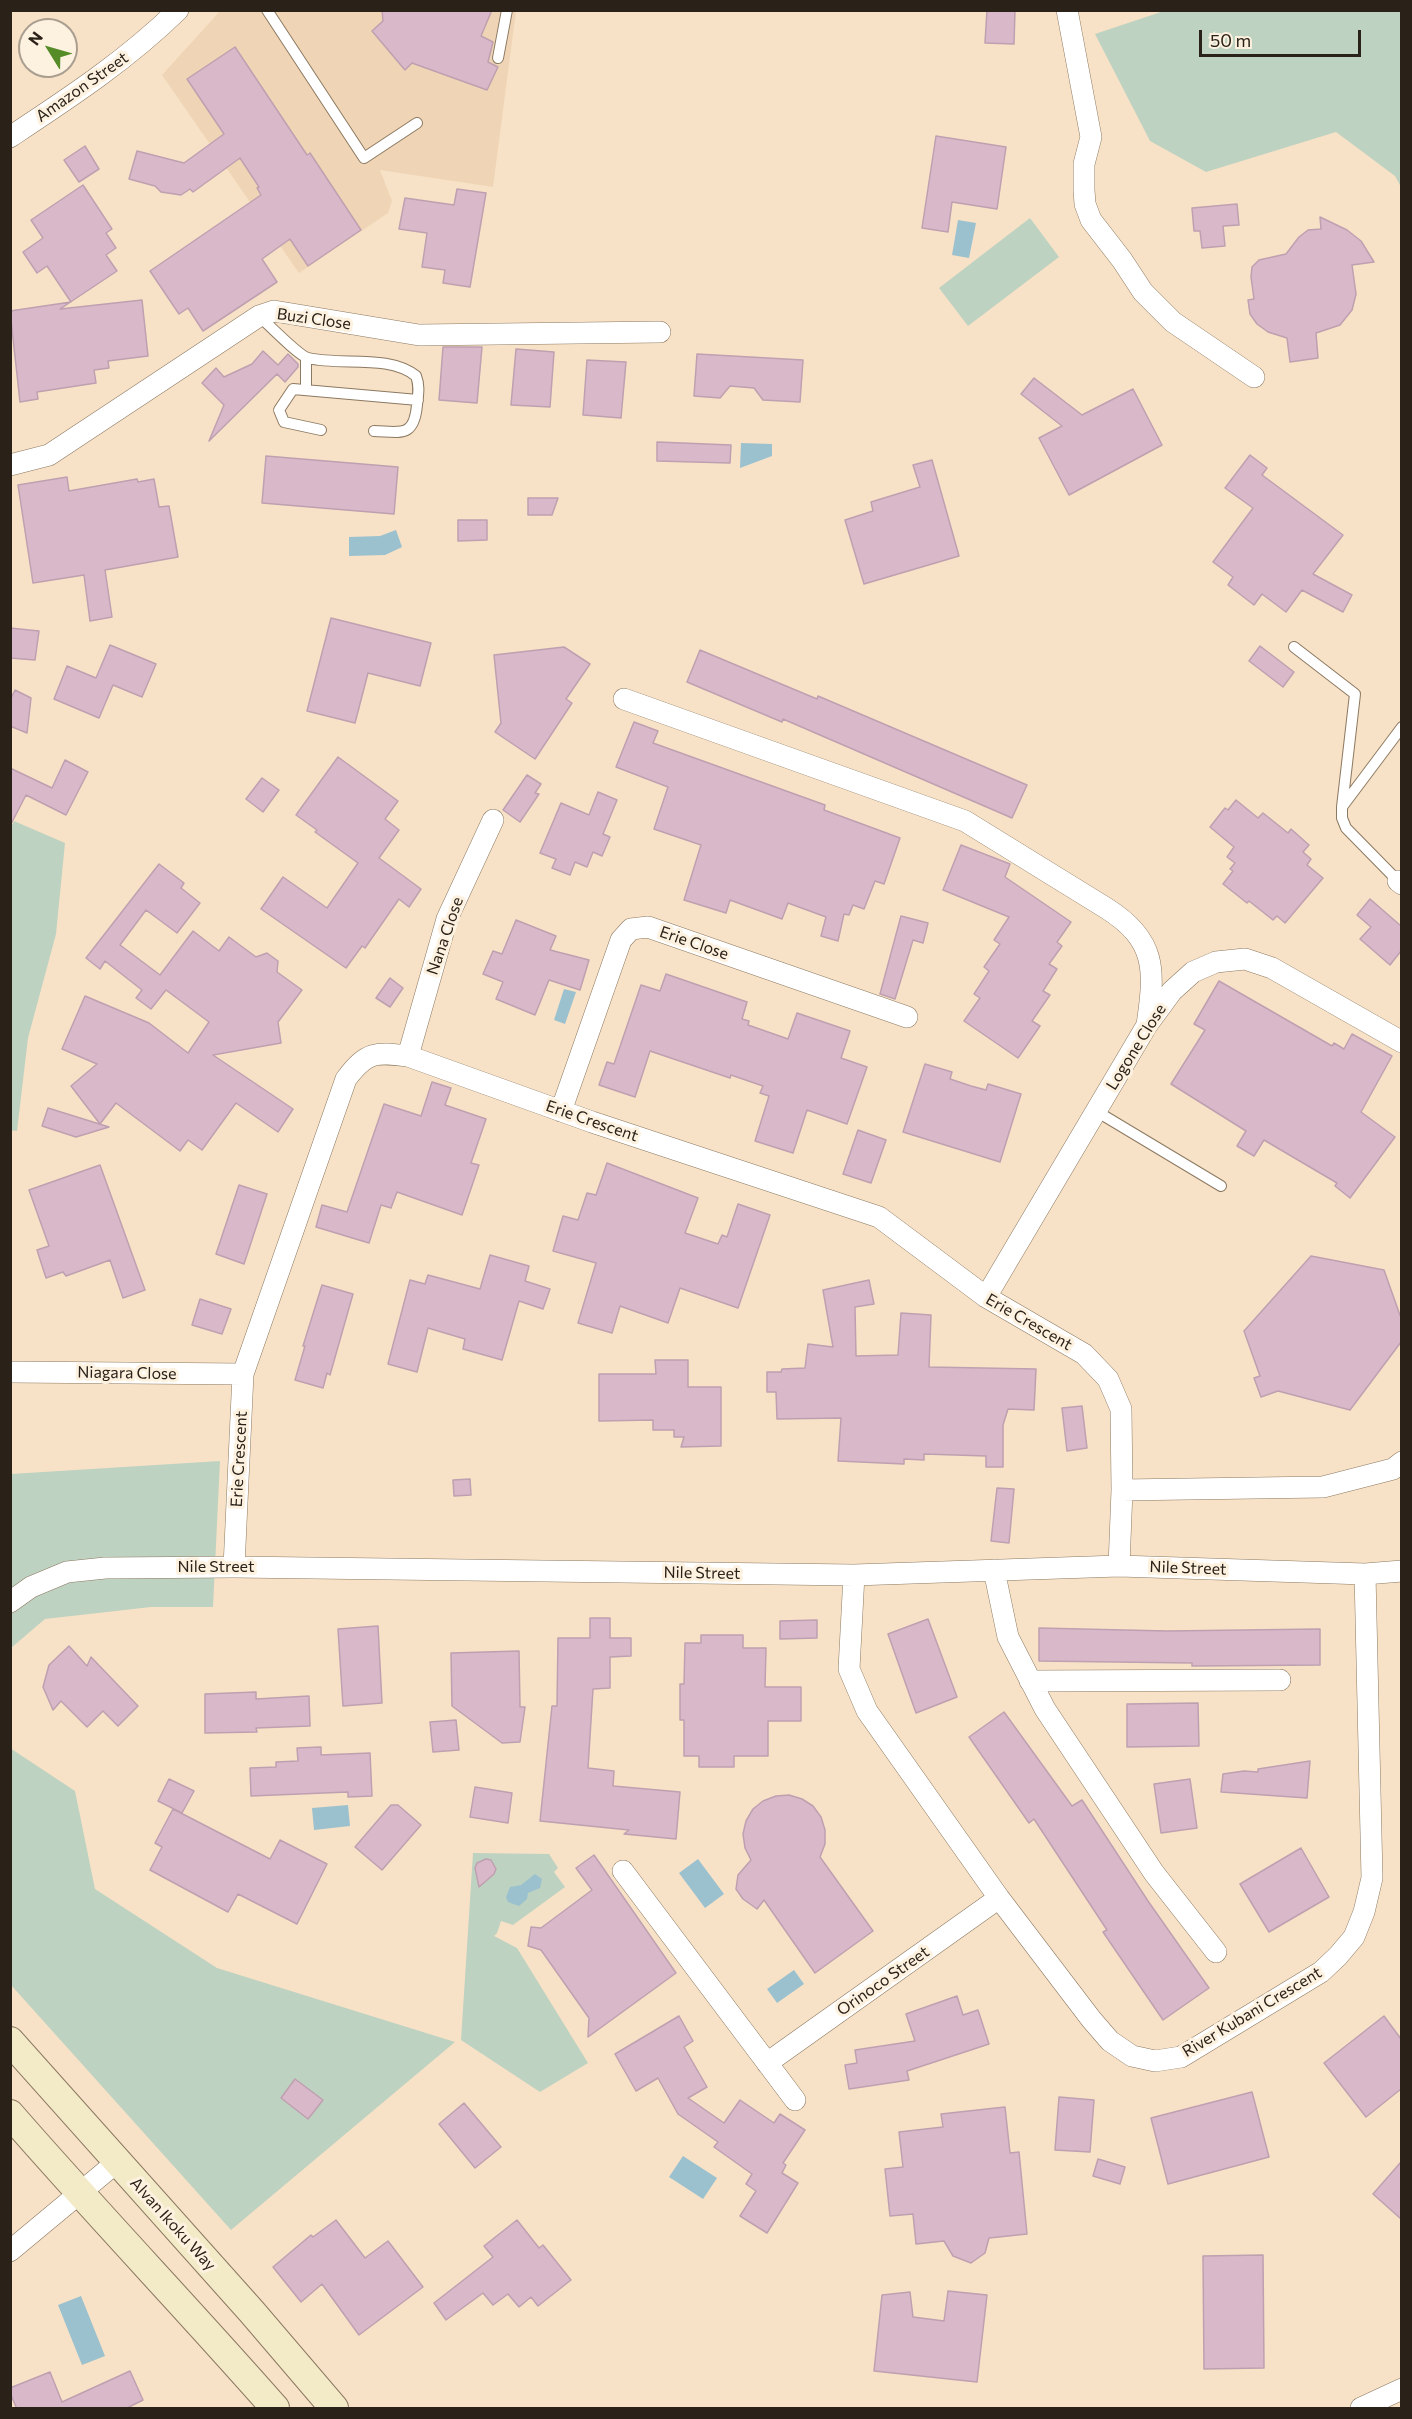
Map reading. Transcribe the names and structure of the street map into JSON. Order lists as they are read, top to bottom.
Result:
{
  "streets": {
    "street": [
      "Amazon Street",
      "Buzi Close",
      "Nana Close",
      "Erie Close",
      "Logone Close",
      "Erie Crescent",
      "Niagara Close",
      "Nile Street",
      "Orinoco Street",
      "River Kubani Crescent",
      "Alvan Ikoku Way"
    ]
  },
  "crossings": [
    ["Nana Close", "Erie Crescent"],
    ["Erie Close", "Erie Crescent"],
    ["Logone Close", "Erie Crescent"],
    ["Erie Crescent", "Niagara Close"],
    ["Erie Crescent", "Nile Street"],
    ["Nile Street", "River Kubani Crescent"],
    ["Orinoco Street", "River Kubani Crescent"]
  ],
  "scale_bar": "50 m",
  "north": "top left"
}
